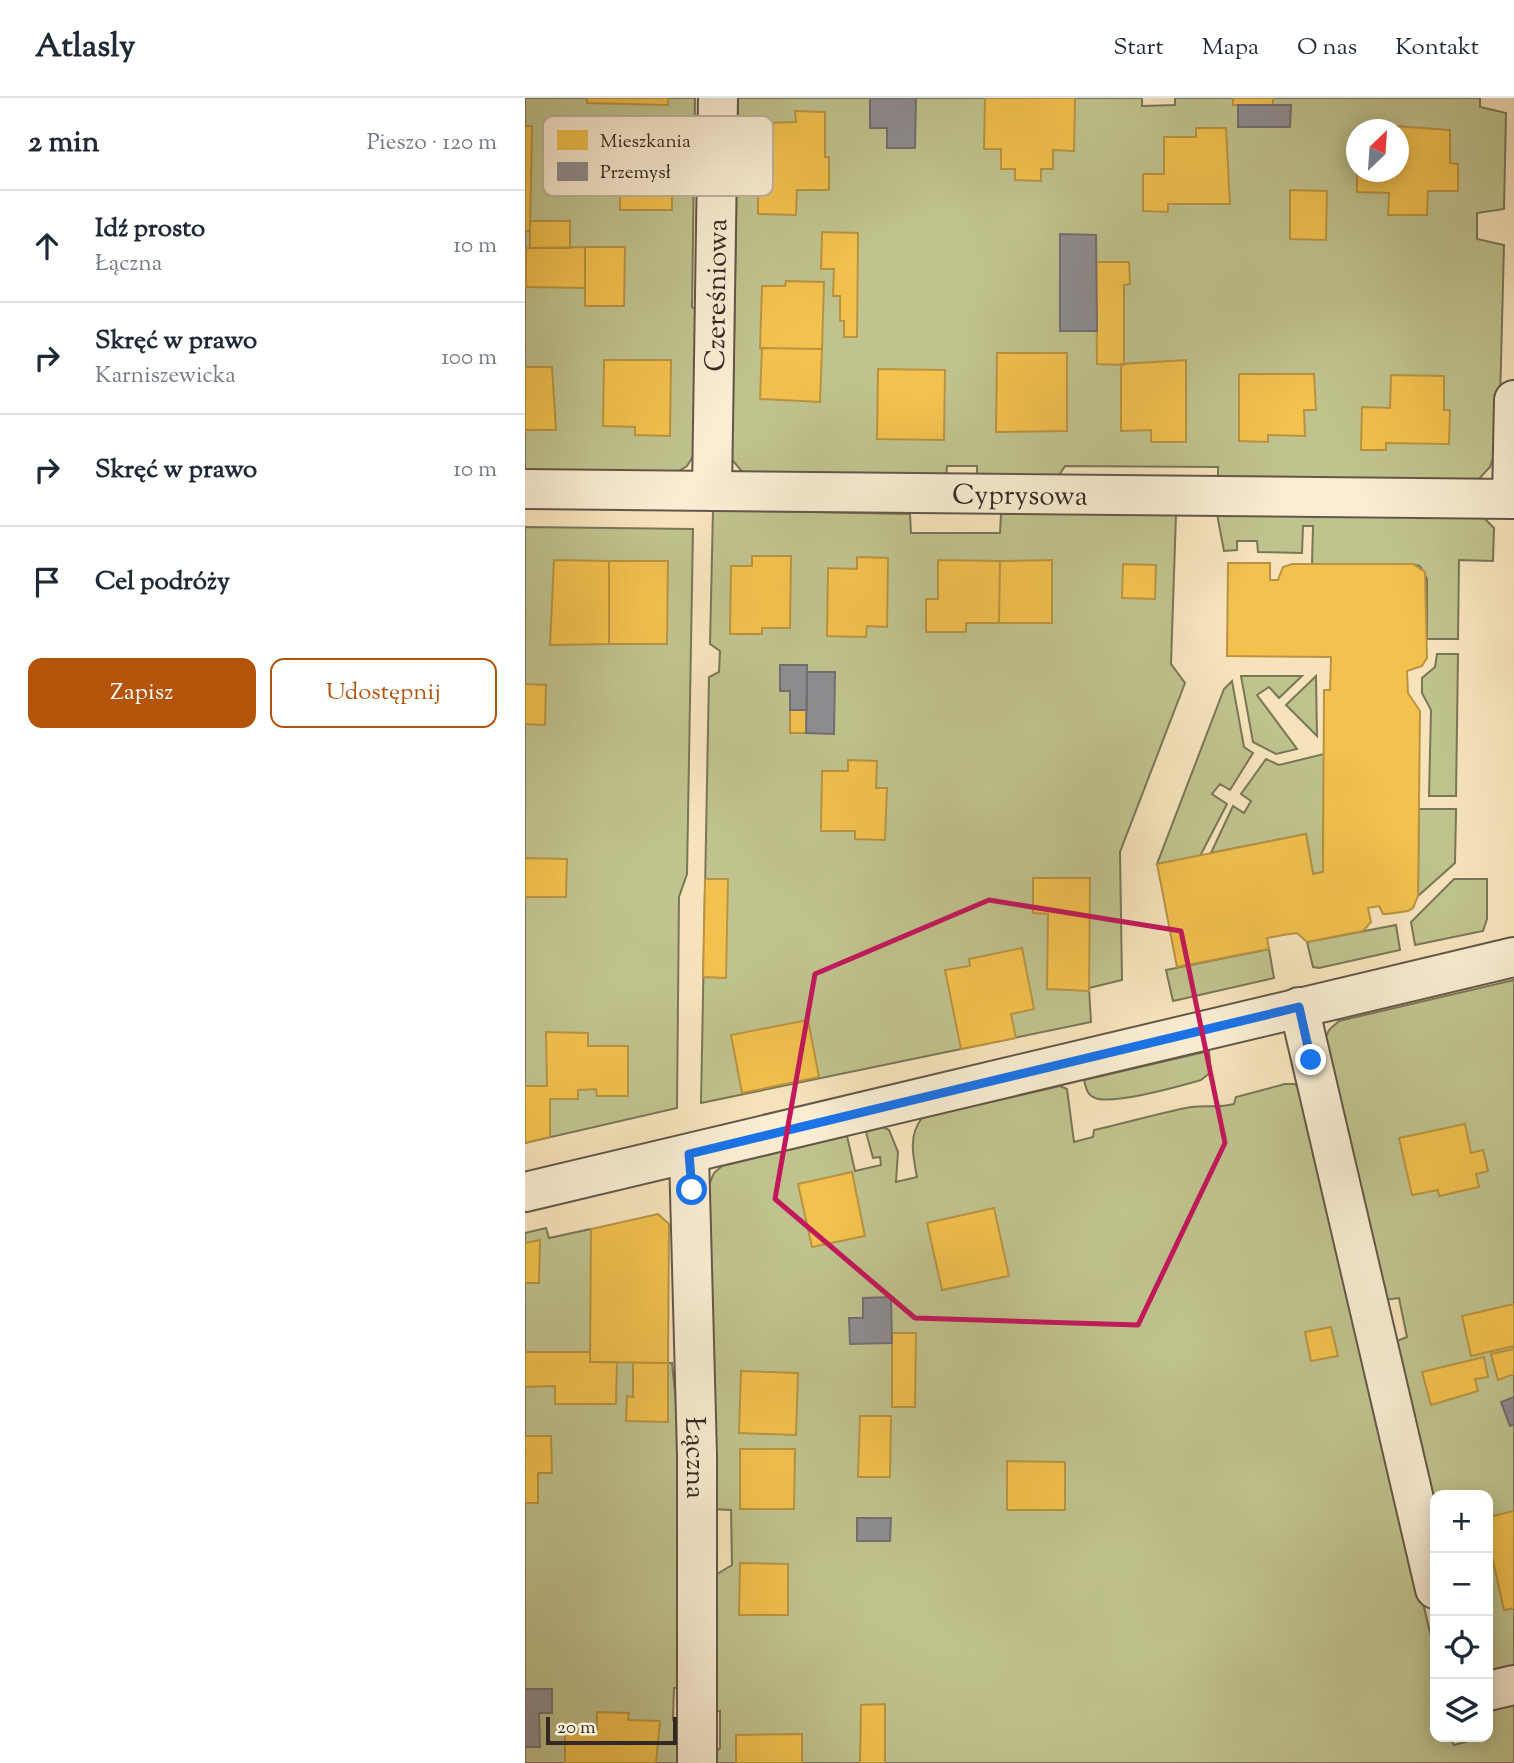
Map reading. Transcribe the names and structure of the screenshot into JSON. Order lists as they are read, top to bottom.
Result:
{
  "streets": {
    "street": ["Czereśniowa", "Cyprysowa", "Łączna"]
  },
  "crossings": [
    ["Czereśniowa", "Cyprysowa"]
  ],
  "legend": ["Mieszkania", "Przemysł"],
  "scale_bar": "20 m",
  "north": "top right",
  "page": {
    "header": "Atlasly",
    "nav": [
      "Start",
      "Mapa",
      "O nas",
      "Kontakt"
    ],
    "heading": ["2 min", "Pieszo · 120 m"],
    "list": [
      ["Idź prosto", "Łączna", "10 m"],
      ["Skręć w prawo", "Karniszewicka", "100 m"],
      ["Skręć w prawo", "10 m"],
      "Cel podróży"
    ],
    "buttons": ["Zapisz", "Udostępnij"],
    "map_buttons": ["+", "−"],
    "scale": "20 m"
  }
}
